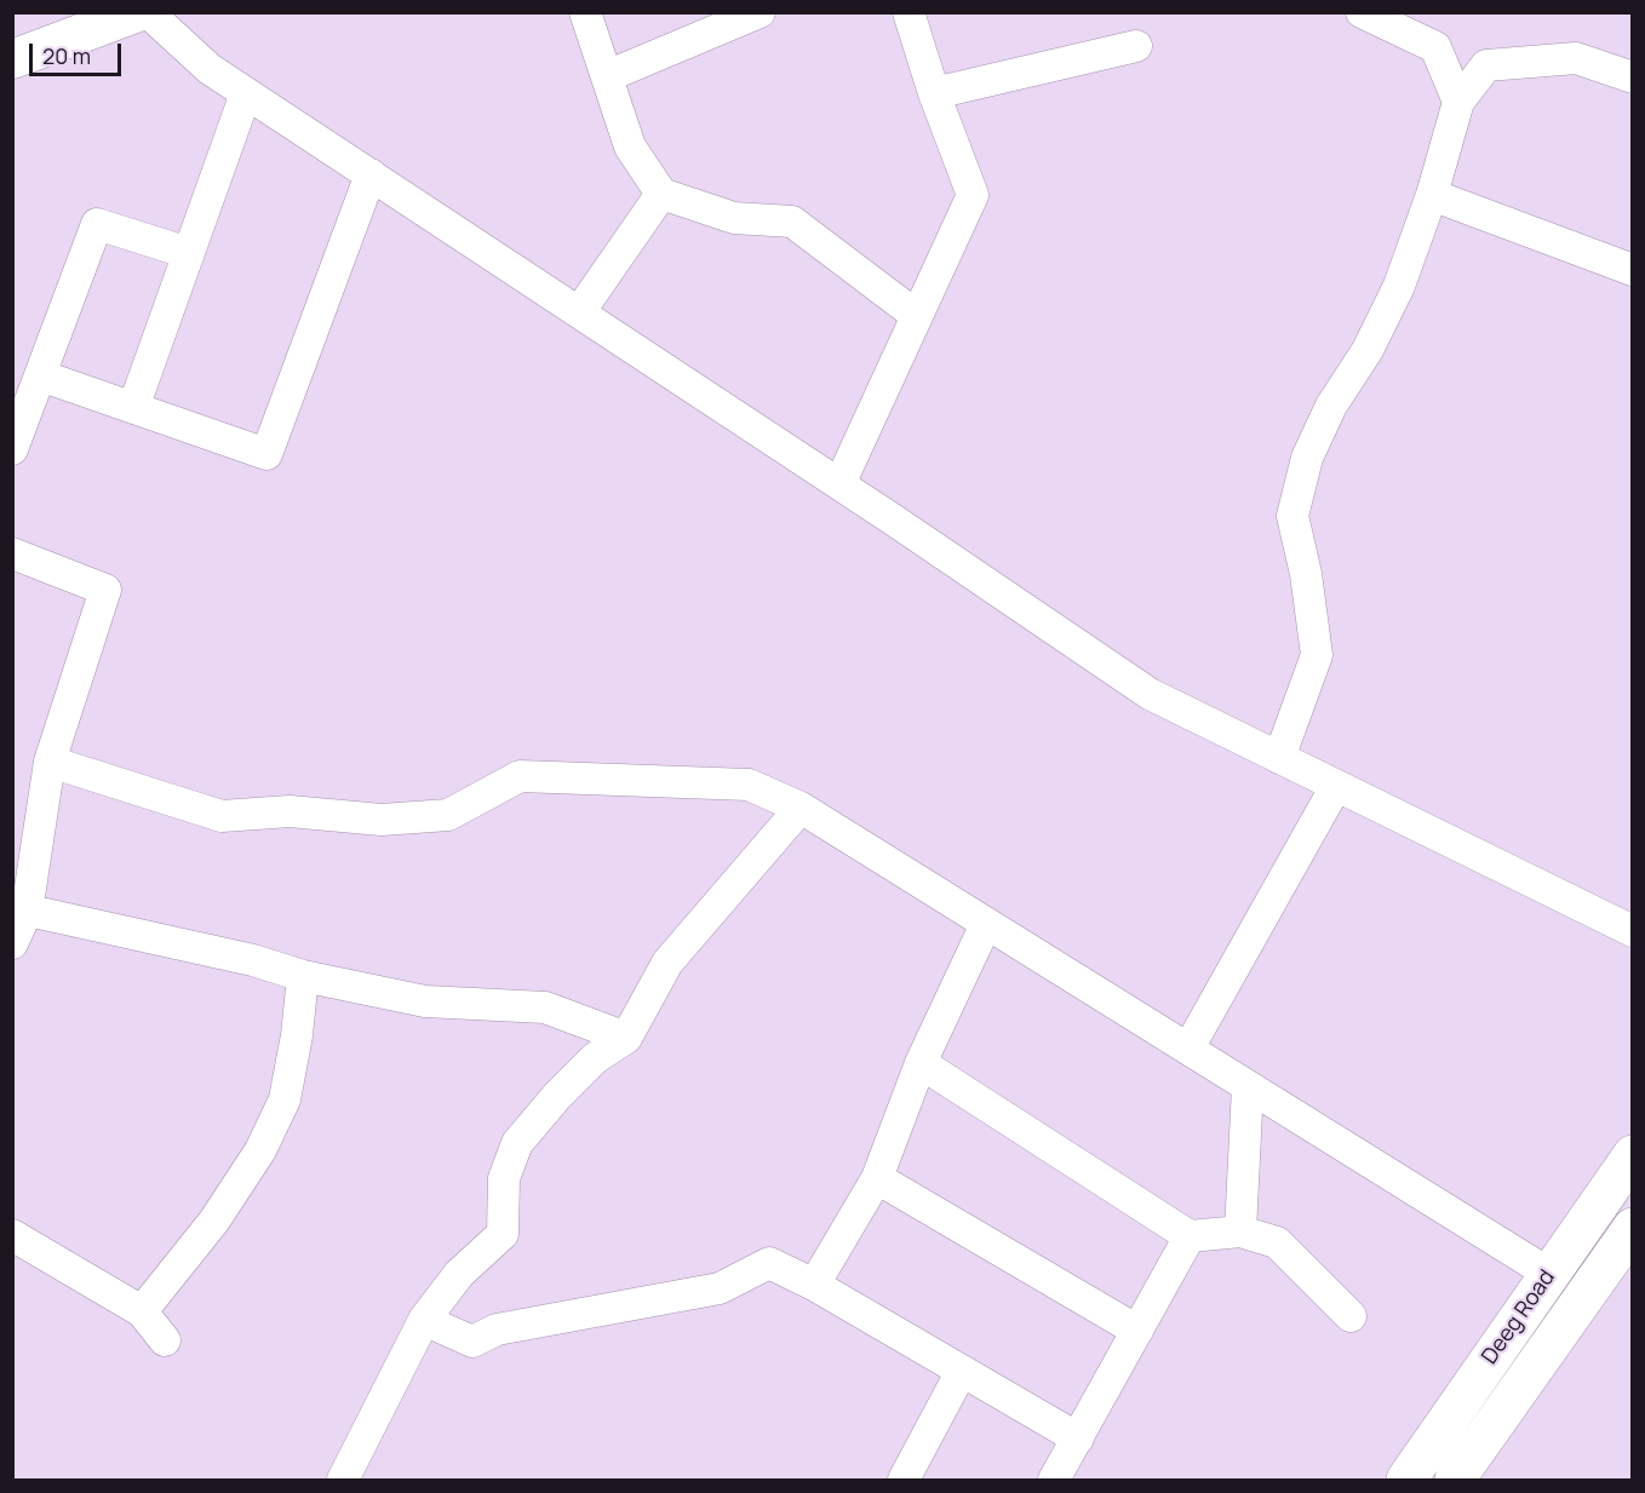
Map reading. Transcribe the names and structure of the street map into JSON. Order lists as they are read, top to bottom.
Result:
{
  "streets": {
    "main road": ["Deeg Road"]
  },
  "scale_bar": "20 m"
}
